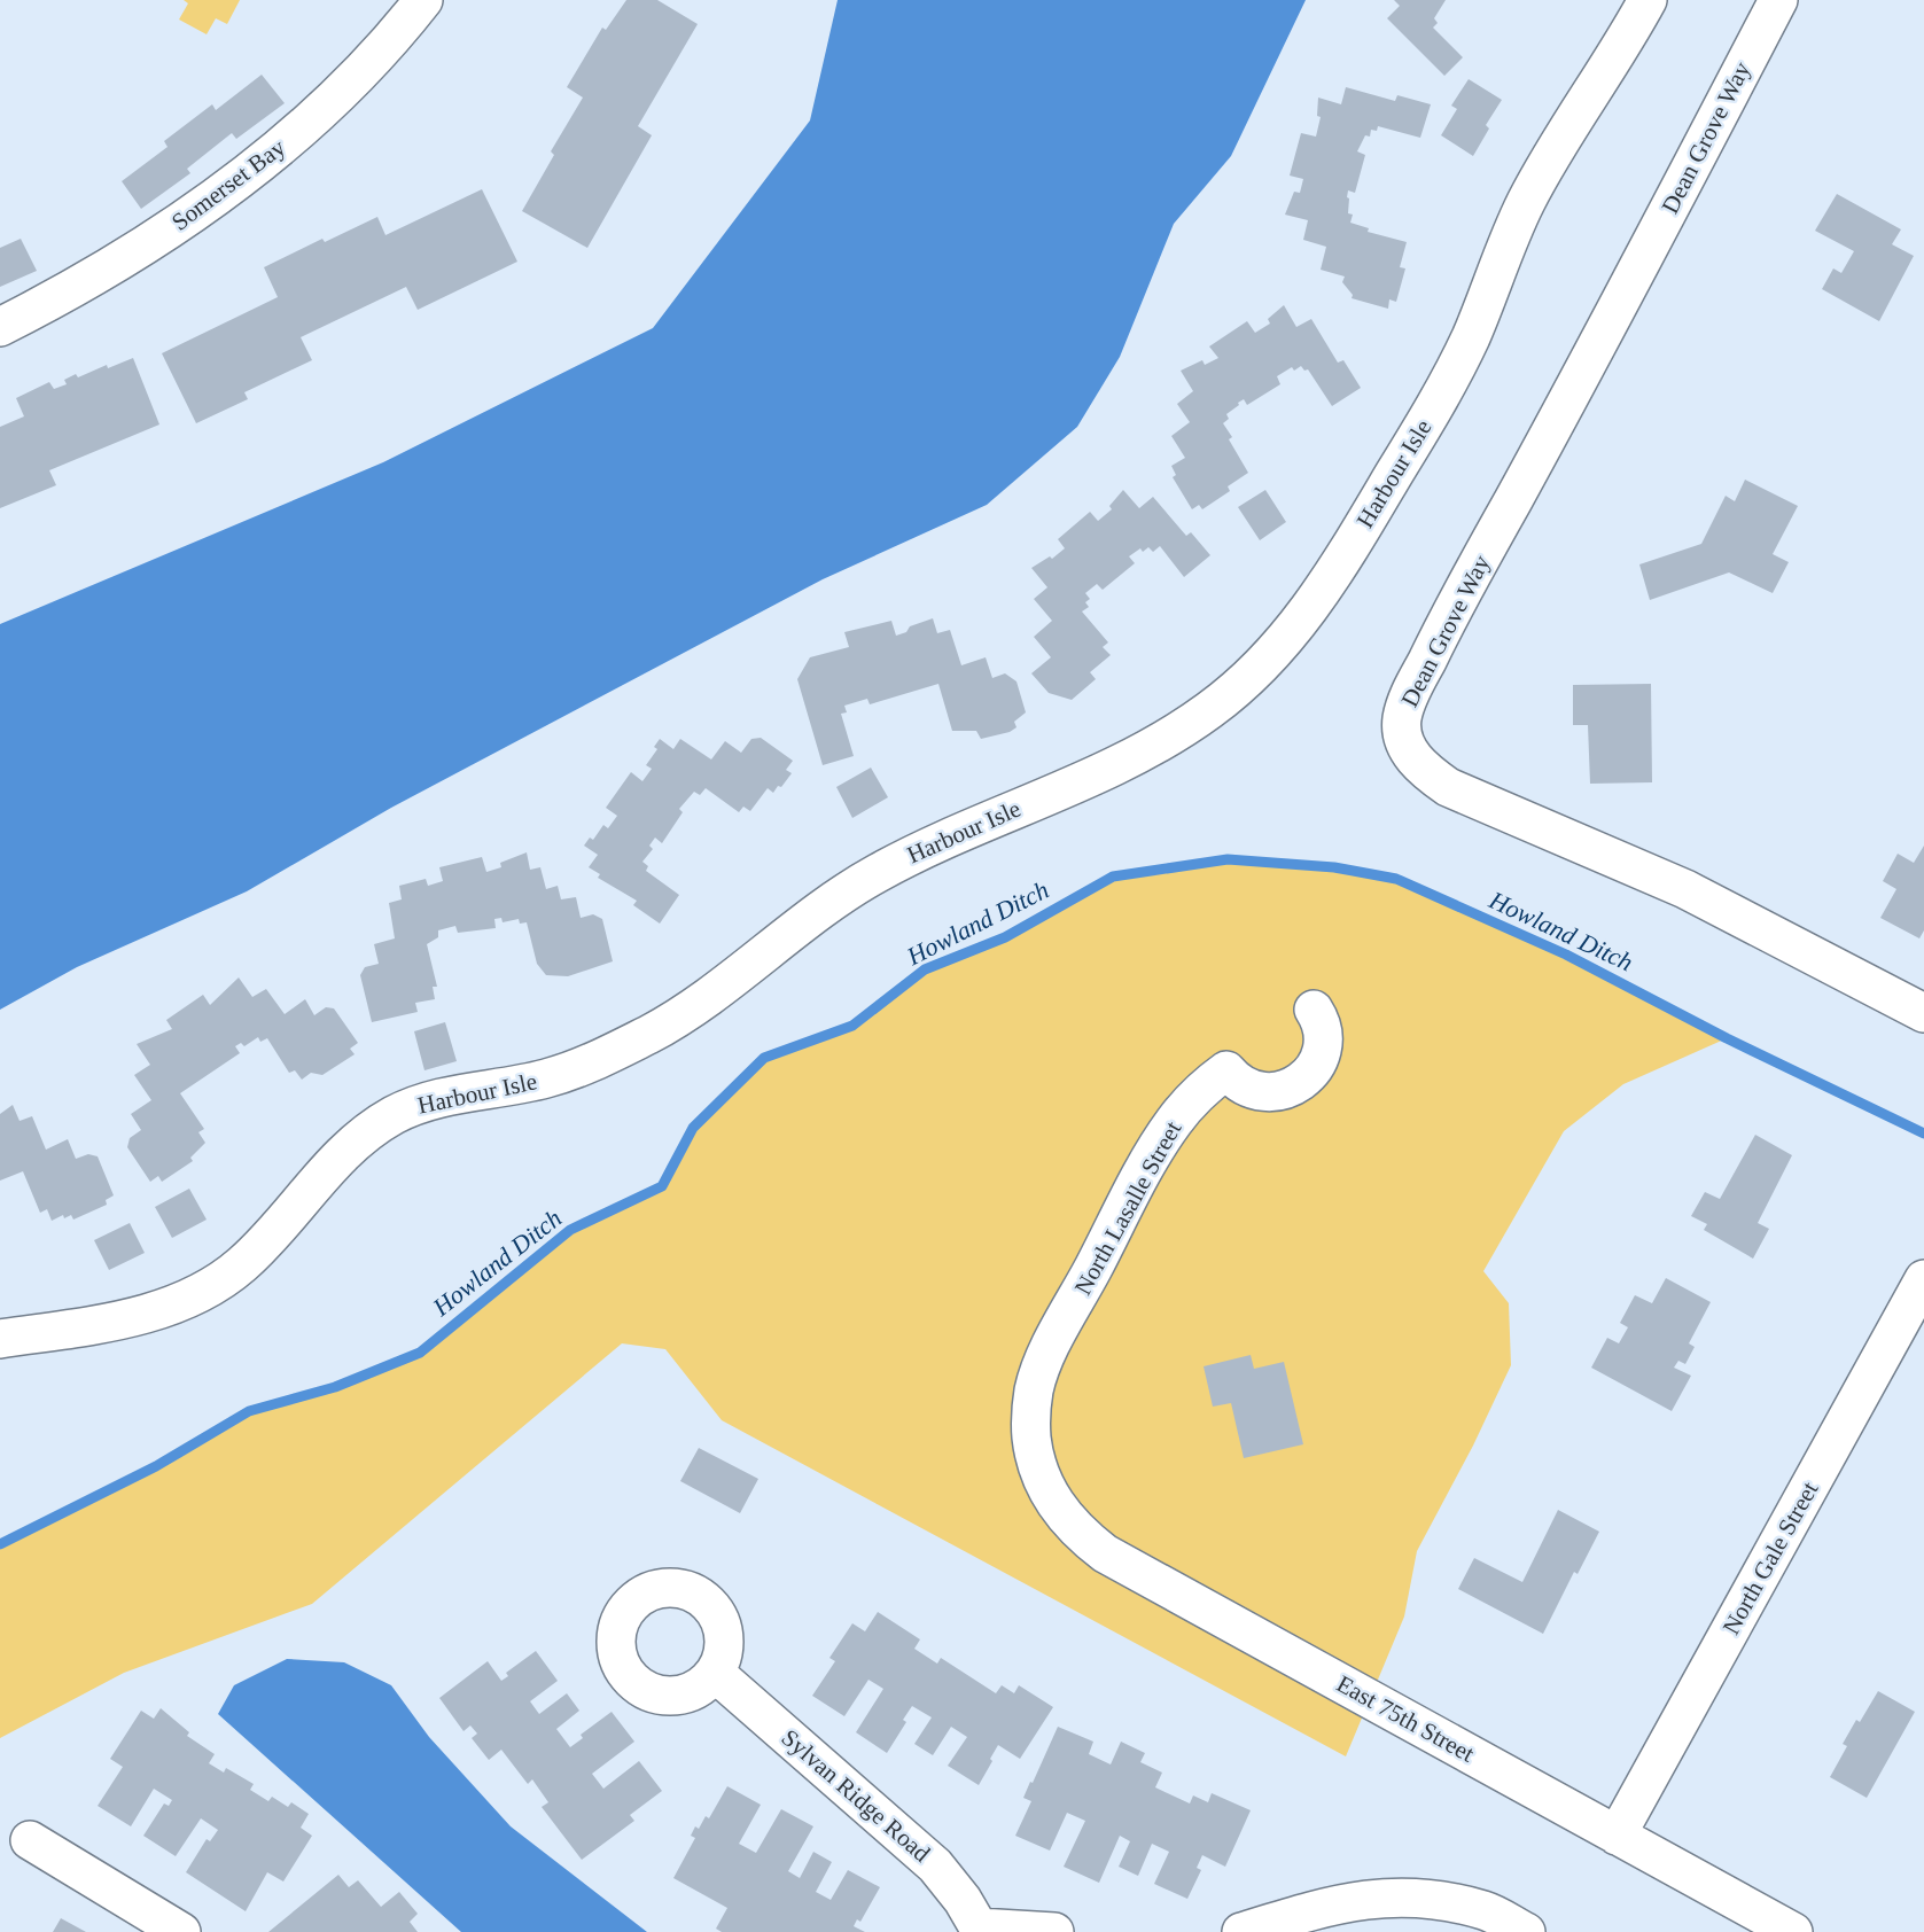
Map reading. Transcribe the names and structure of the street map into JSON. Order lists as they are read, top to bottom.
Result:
{
  "streets": {
    "street": [
      "Dean Grove Way",
      "Somerset Bay",
      "Harbour Isle",
      "North Lasalle Street",
      "North Gale Street",
      "East 75th Street",
      "Sylvan Ridge Road"
    ]
  },
  "crossings": [
    ["North Lasalle Street", "East 75th Street"],
    ["North Gale Street", "East 75th Street"]
  ],
  "water": ["Howland Ditch"]
}
